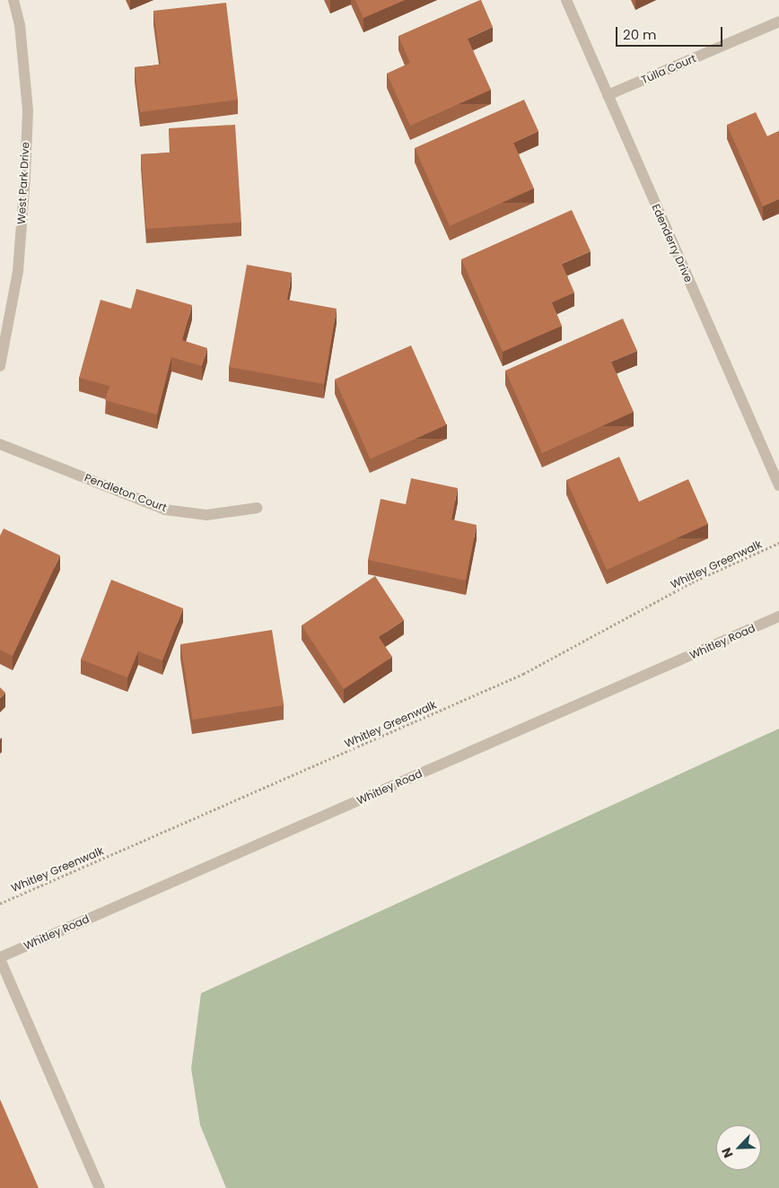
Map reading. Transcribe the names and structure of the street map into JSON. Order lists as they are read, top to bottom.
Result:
{
  "streets": {
    "street": [
      "Tulla Court",
      "West Park Drive",
      "Edenderry Drive",
      "Pendleton Court",
      "Whitley Road"
    ],
    "path": ["Whitley Greenwalk"]
  },
  "crossings": [
    ["Tulla Court", "Edenderry Drive"]
  ],
  "scale_bar": "20 m",
  "north": "bottom left"
}
